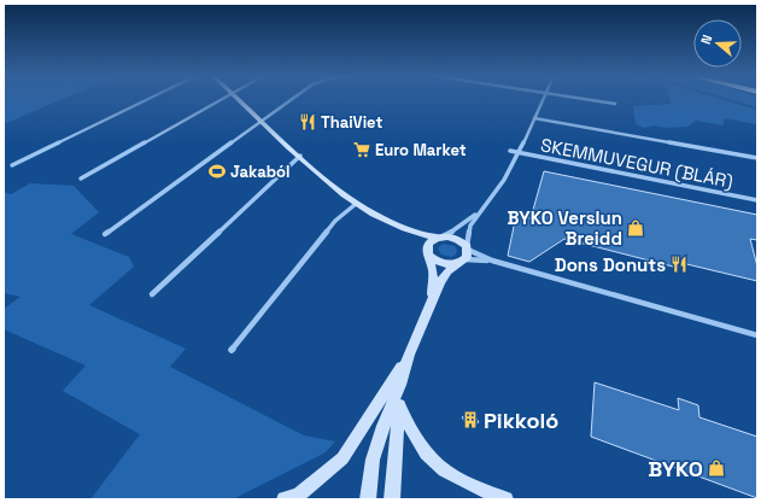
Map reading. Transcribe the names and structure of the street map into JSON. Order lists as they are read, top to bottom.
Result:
{
  "streets": {
    "street": ["SKEMMUVEGUR (BLÁR)"]
  },
  "places": {
    "restaurant": ["ThaiViet", "Dons Donuts"],
    "supermarket": ["Euro Market"],
    "sports": ["Jakaból"],
    "shop": ["BYKO Verslun Breidd", "BYKO"],
    "building": ["Pikkoló"]
  },
  "north": "left"
}
